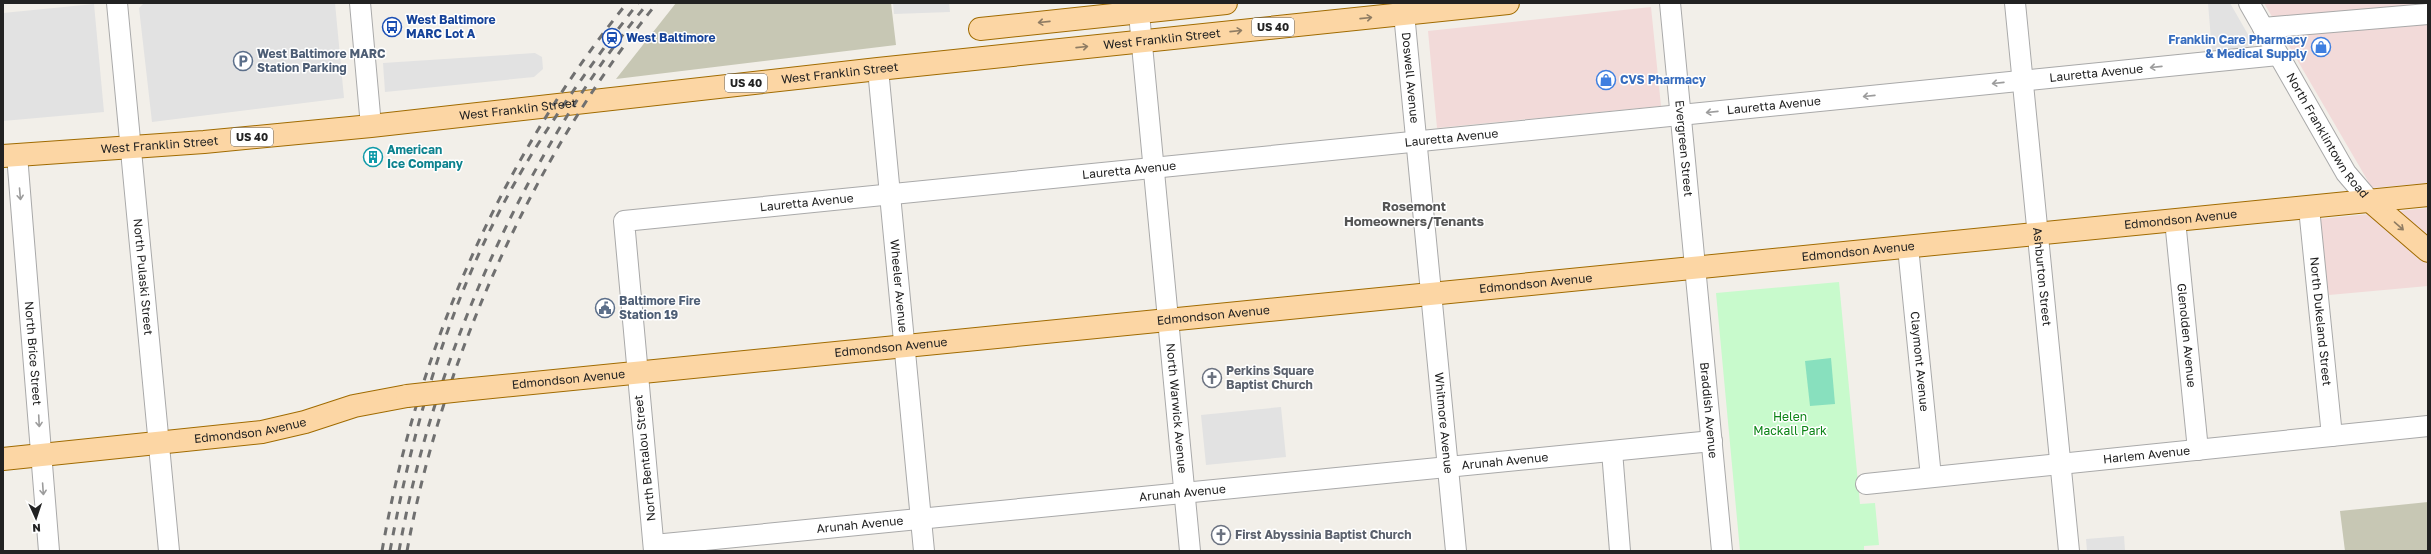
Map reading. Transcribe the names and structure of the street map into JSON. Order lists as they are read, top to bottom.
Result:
{
  "streets": {
    "main road": [
      "US 40",
      "West Franklin Street",
      "North Franklintown Road",
      "Edmondson Avenue"
    ],
    "street": [
      "Lauretta Avenue",
      "Doswell Avenue",
      "Evergreen Street",
      "North Pulaski Street",
      "Ashburton Street",
      "Wheeler Avenue",
      "North Dukeland Street",
      "Glenolden Avenue",
      "North Brice Street",
      "Claymont Avenue",
      "North Warwick Avenue",
      "Braddish Avenue",
      "Whitmore Avenue",
      "Harlem Avenue",
      "North Bentalou Street",
      "Arunah Avenue"
    ]
  },
  "crossings": [
    ["West Franklin Street", "Doswell Avenue"],
    ["West Franklin Street", "North Pulaski Street"],
    ["West Franklin Street", "Wheeler Avenue"],
    ["West Franklin Street", "North Brice Street"],
    ["West Franklin Street", "North Warwick Avenue"],
    ["Lauretta Avenue", "Doswell Avenue"],
    ["Lauretta Avenue", "North Franklintown Road"],
    ["Lauretta Avenue", "Evergreen Street"],
    ["Lauretta Avenue", "Ashburton Street"],
    ["Lauretta Avenue", "Wheeler Avenue"],
    ["Lauretta Avenue", "North Warwick Avenue"],
    ["Lauretta Avenue", "North Bentalou Street"],
    ["Doswell Avenue", "Edmondson Avenue"],
    ["Doswell Avenue", "Whitmore Avenue"],
    ["North Franklintown Road", "Edmondson Avenue"],
    ["Evergreen Street", "Edmondson Avenue"],
    ["Evergreen Street", "Braddish Avenue"],
    ["Edmondson Avenue", "North Pulaski Street"],
    ["Edmondson Avenue", "Ashburton Street"],
    ["Edmondson Avenue", "Wheeler Avenue"],
    ["Edmondson Avenue", "North Dukeland Street"],
    ["Edmondson Avenue", "Glenolden Avenue"],
    ["Edmondson Avenue", "North Brice Street"],
    ["Edmondson Avenue", "Claymont Avenue"],
    ["Edmondson Avenue", "North Warwick Avenue"],
    ["Edmondson Avenue", "Braddish Avenue"],
    ["Edmondson Avenue", "Whitmore Avenue"],
    ["Edmondson Avenue", "North Bentalou Street"],
    ["Ashburton Street", "Harlem Avenue"],
    ["Wheeler Avenue", "Arunah Avenue"],
    ["North Dukeland Street", "Harlem Avenue"],
    ["Glenolden Avenue", "Harlem Avenue"],
    ["Claymont Avenue", "Harlem Avenue"],
    ["North Warwick Avenue", "Arunah Avenue"],
    ["Braddish Avenue", "Arunah Avenue"],
    ["Whitmore Avenue", "Arunah Avenue"],
    ["North Bentalou Street", "Arunah Avenue"]
  ],
  "one_way": ["Lauretta Avenue", "North Brice Street"],
  "districts": ["Rosemont Homeowners/Tenants"],
  "parks": ["Helen Mackall Park"],
  "places": {
    "bus stop": ["West Baltimore MARC Lot A"],
    "station": ["West Baltimore"],
    "shop": ["Franklin Care Pharmacy & Medical Supply", "CVS Pharmacy"],
    "parking": ["West Baltimore MARC Station Parking"],
    "building": ["American Ice Company"],
    "public building": ["Baltimore Fire Station 19"],
    "church": ["Perkins Square Baptist Church", "First Abyssinia Baptist Church"]
  },
  "north": "bottom"
}
